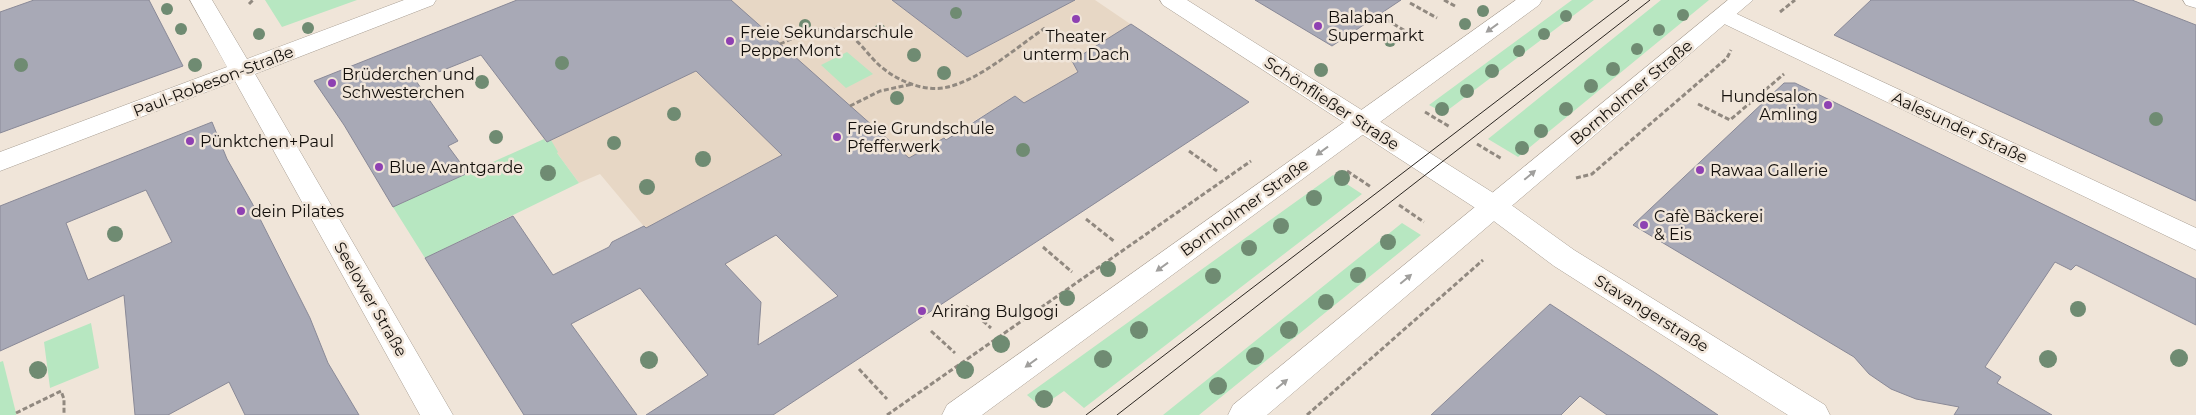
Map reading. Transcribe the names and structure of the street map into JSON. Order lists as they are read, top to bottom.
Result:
{
  "streets": {
    "street": [
      "Paul-Robeson-Straße",
      "Bornholmer Straße",
      "Schönfließer Straße",
      "Aalesunder Straße",
      "Seelower Straße",
      "Stavangerstraße"
    ]
  },
  "crossings": [
    ["Paul-Robeson-Straße", "Seelower Straße"],
    ["Bornholmer Straße", "Schönfließer Straße"],
    ["Bornholmer Straße", "Aalesunder Straße"],
    ["Bornholmer Straße", "Stavangerstraße"],
    ["Schönfließer Straße", "Stavangerstraße"]
  ],
  "places": [
    "Theater unterm Dach",
    "Balaban Supermarkt",
    "Freie Sekundarschule PepperMont",
    "Brüderchen und Schwesterchen",
    "Hundesalon Amling",
    "Freie Grundschule Pfefferwerk",
    "Pünktchen+Paul",
    "Blue Avantgarde",
    "Rawaa Gallerie",
    "dein Pilates",
    "Cafè Bäckerei & Eis",
    "Arirang Bulgogi"
  ]
}
